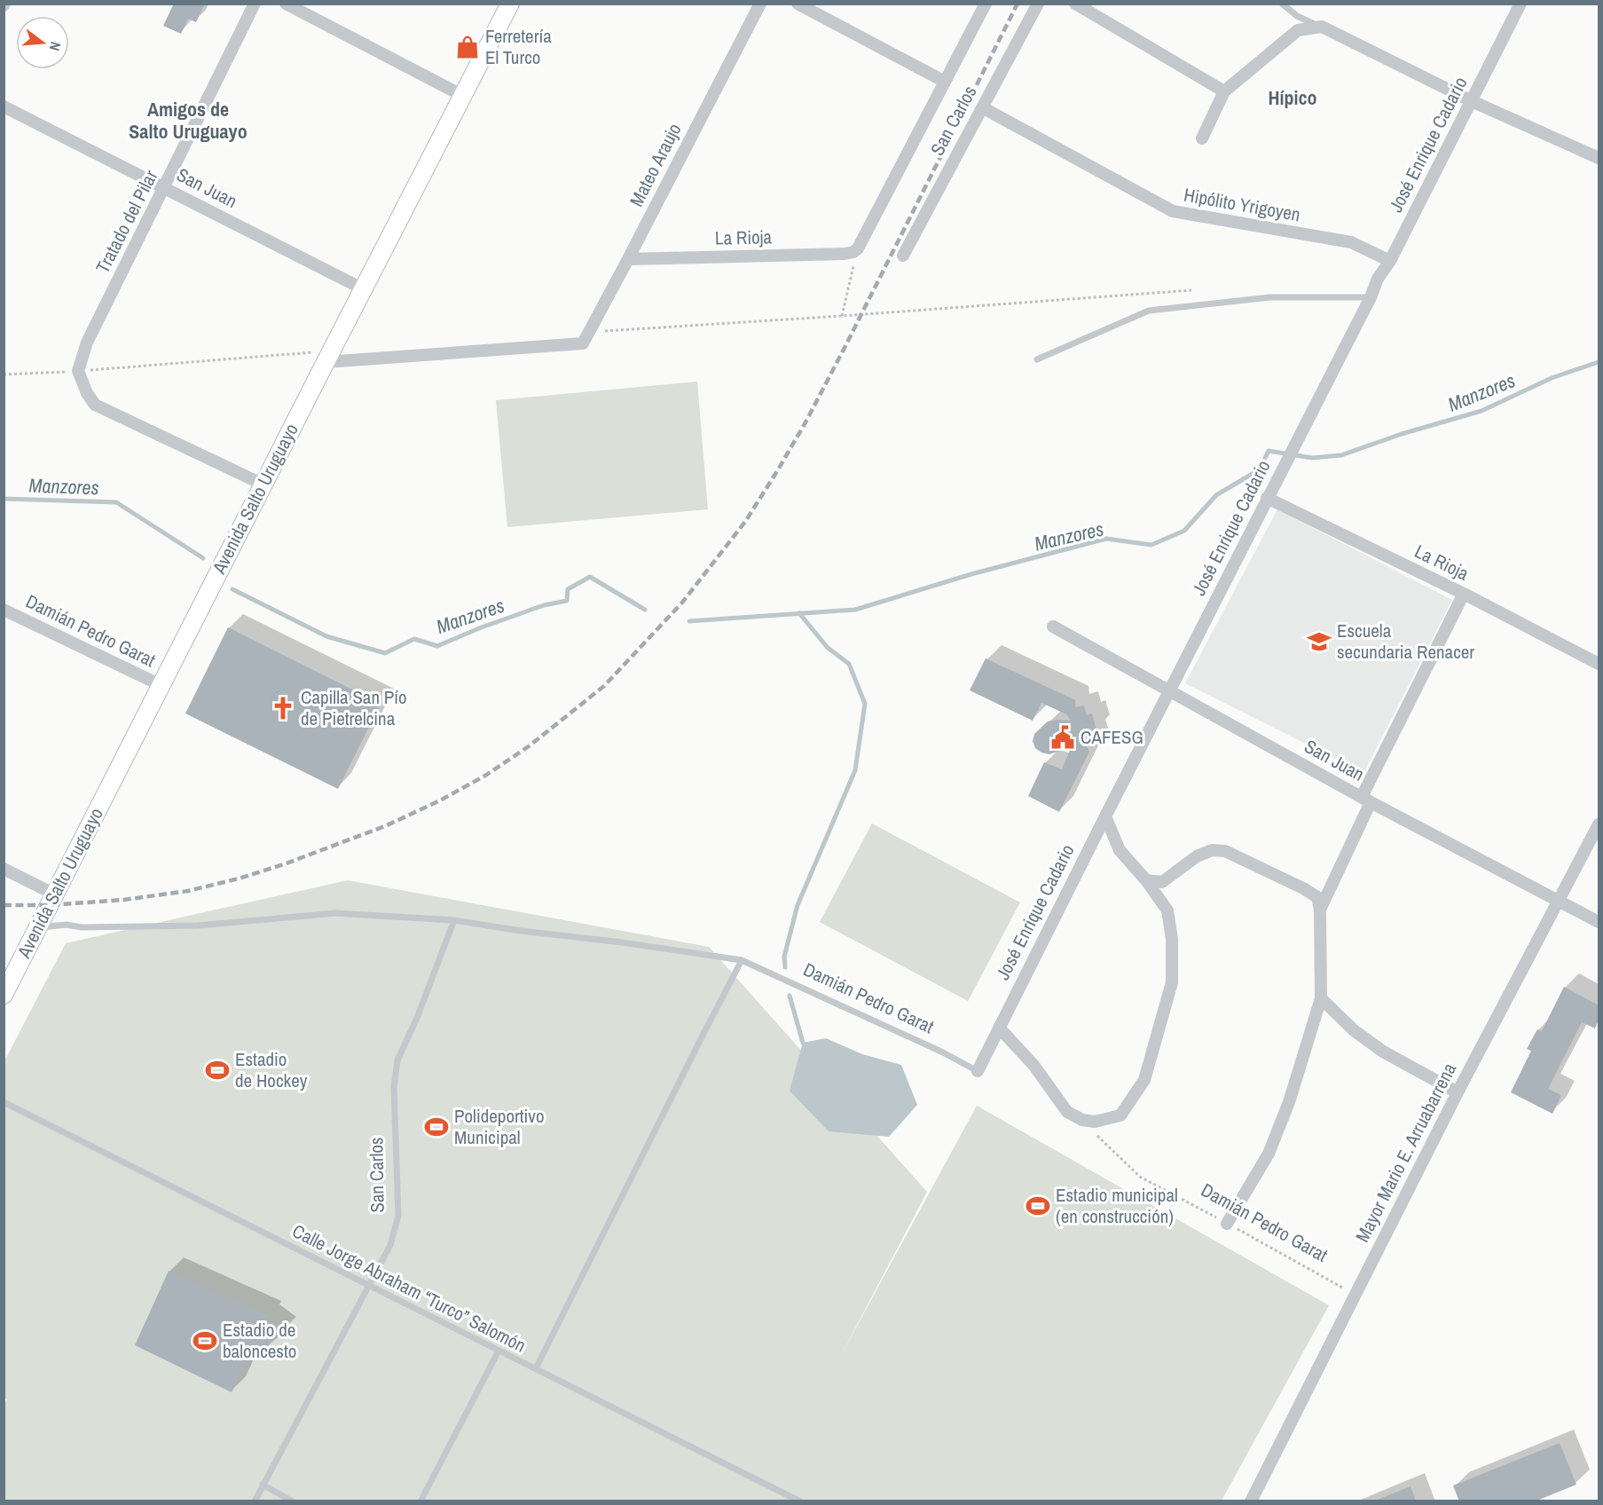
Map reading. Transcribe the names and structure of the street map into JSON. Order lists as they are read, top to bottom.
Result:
{
  "streets": {
    "main road": ["Avenida Salto Uruguayo"],
    "street": [
      "San Carlos",
      "José Enrique Cadario",
      "Mateo Araujo",
      "San Juan",
      "Hipólito Yrigoyen",
      "Tratado del Pilar",
      "La Rioja",
      "Damián Pedro Garat",
      "Mayor Mario E. Arruabarrena"
    ],
    "lane": ["Calle Jorge Abraham “Turco” Salomón"]
  },
  "crossings": [
    ["San Carlos", "Hipólito Yrigoyen"],
    ["San Carlos", "La Rioja"],
    ["San Carlos", "Damián Pedro Garat"],
    ["San Carlos", "Calle Jorge Abraham “Turco” Salomón"],
    ["José Enrique Cadario", "San Juan"],
    ["José Enrique Cadario", "Hipólito Yrigoyen"],
    ["José Enrique Cadario", "La Rioja"],
    ["José Enrique Cadario", "Damián Pedro Garat"],
    ["Mateo Araujo", "La Rioja"],
    ["Mateo Araujo", "Avenida Salto Uruguayo"],
    ["San Juan", "Tratado del Pilar"],
    ["San Juan", "Avenida Salto Uruguayo"],
    ["San Juan", "Mayor Mario E. Arruabarrena"],
    ["Avenida Salto Uruguayo", "Damián Pedro Garat"],
    ["Damián Pedro Garat", "Mayor Mario E. Arruabarrena"]
  ],
  "districts": ["Hípico", "Amigos de Salto Uruguayo"],
  "water": ["Manzores"],
  "places": {
    "shop": ["Ferretería El Turco"],
    "school or university": ["Escuela secundaria Renacer"],
    "church": ["Capilla San Pío de Pietrelcina"],
    "public building": ["CAFESG"],
    "sports": [
      "Estadio de Hockey",
      "Polideportivo Municipal",
      "Estadio municipal (en construcción)",
      "Estadio de baloncesto"
    ]
  },
  "north": "right"
}
